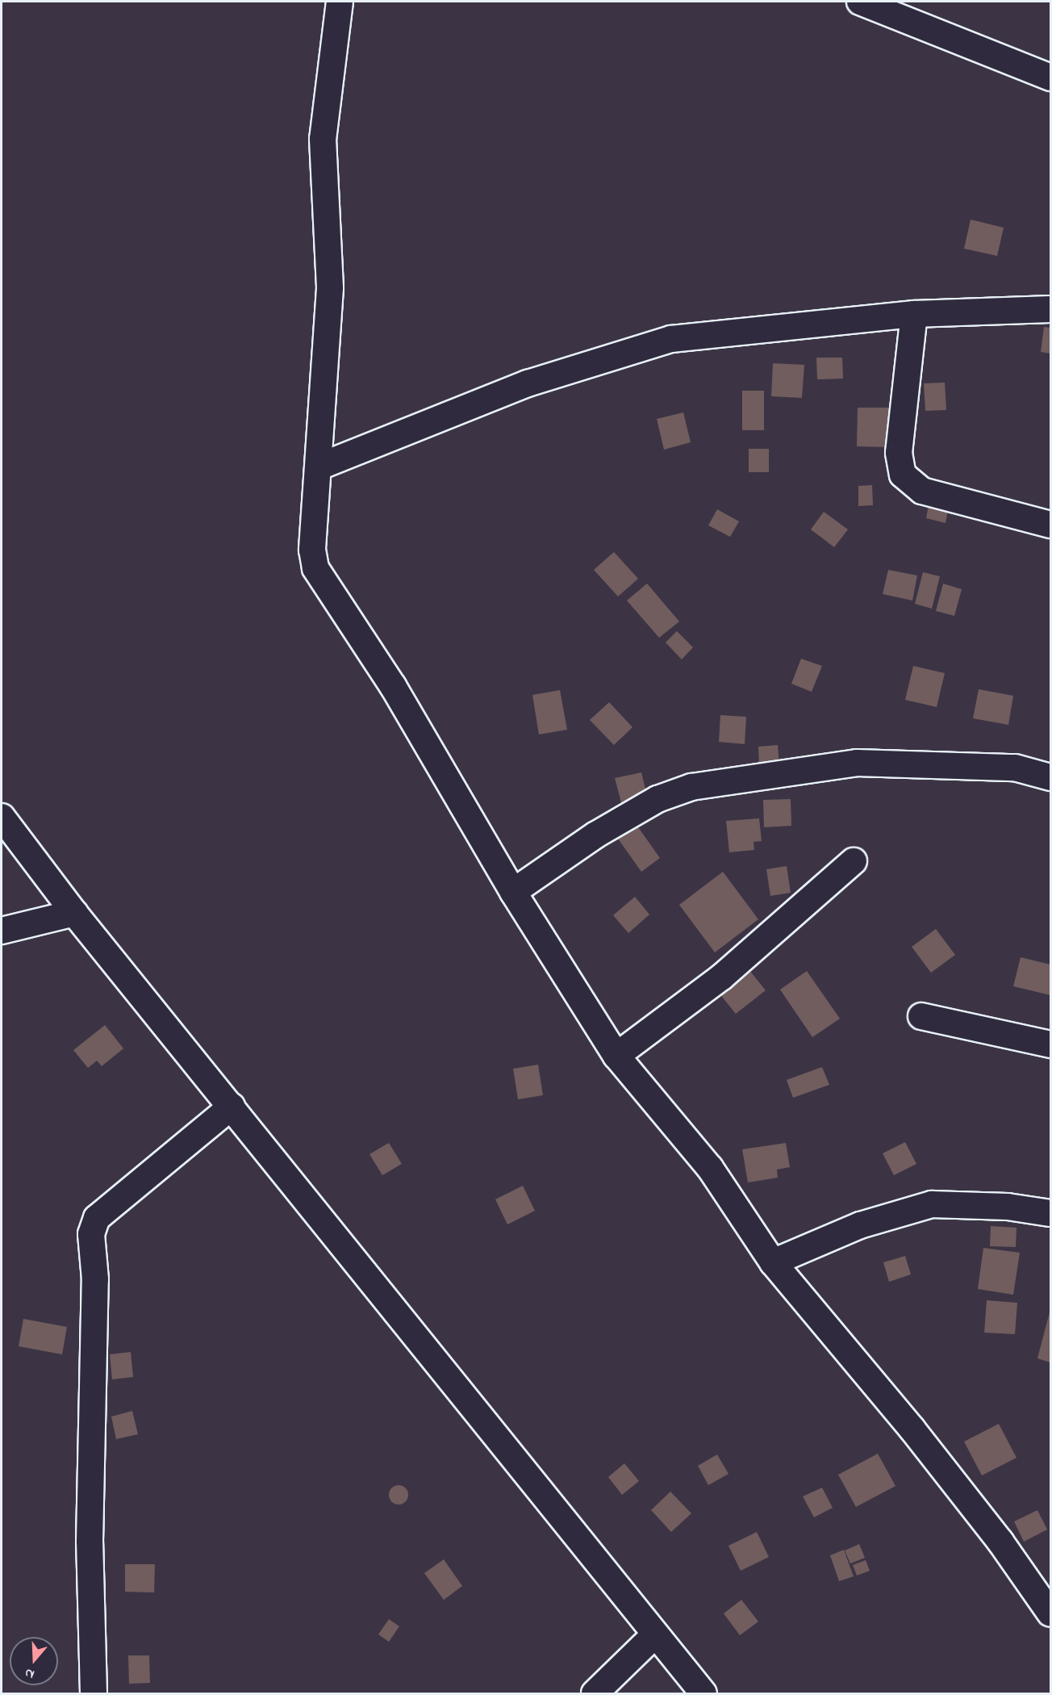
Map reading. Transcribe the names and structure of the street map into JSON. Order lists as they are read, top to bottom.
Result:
{
  "north": "bottom"
}
